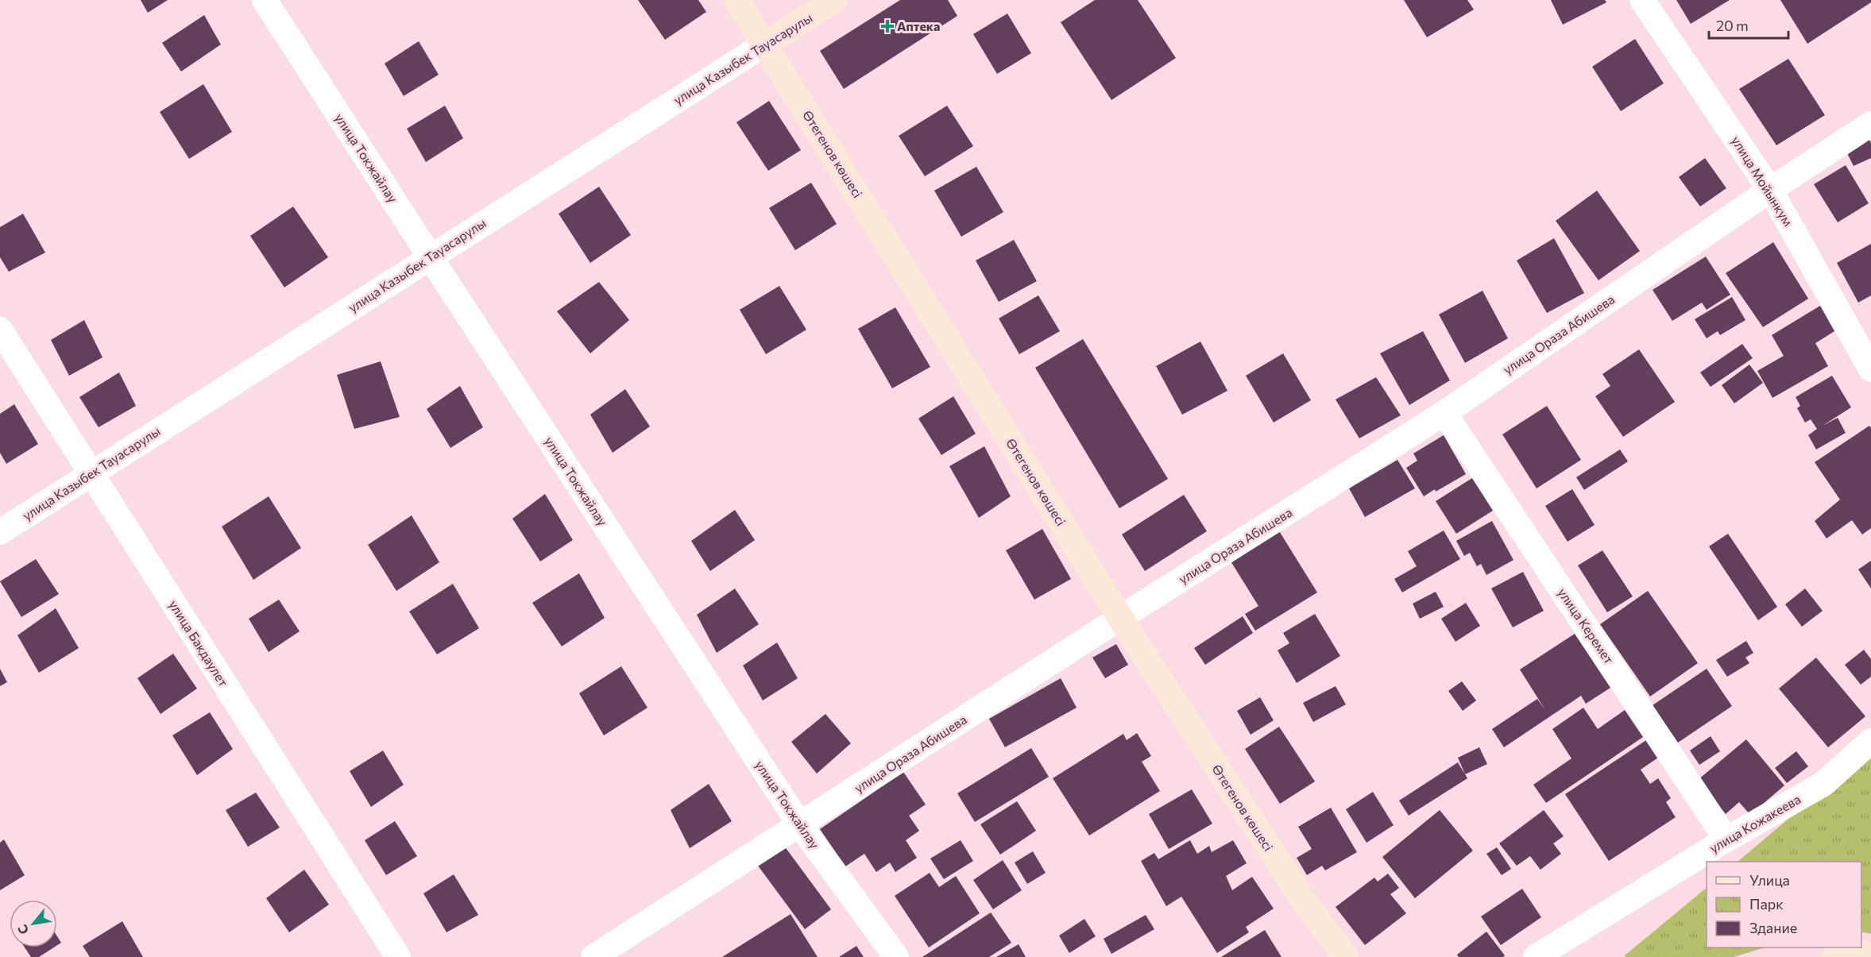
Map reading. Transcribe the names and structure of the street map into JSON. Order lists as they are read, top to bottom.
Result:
{
  "streets": {
    "street": [
      "улица Казыбек Тауасарулы",
      "Өтегенов көшесі",
      "улица Токжайлау",
      "улица Мойынкум",
      "улица Ораза Абишева",
      "улица Керемет",
      "улица Бакдаулет",
      "улица Кожакеева"
    ]
  },
  "crossings": [
    ["улица Казыбек Тауасарулы", "Өтегенов көшесі"],
    ["улица Казыбек Тауасарулы", "улица Токжайлау"],
    ["улица Казыбек Тауасарулы", "улица Бакдаулет"],
    ["Өтегенов көшесі", "улица Ораза Абишева"],
    ["улица Токжайлау", "улица Ораза Абишева"],
    ["улица Мойынкум", "улица Ораза Абишева"],
    ["улица Ораза Абишева", "улица Керемет"],
    ["улица Керемет", "улица Кожакеева"]
  ],
  "places": {
    "health": ["Аптека"]
  },
  "legend": ["Улица", "Парк", "Здание"],
  "scale_bar": "20 m",
  "north": "bottom left"
}
